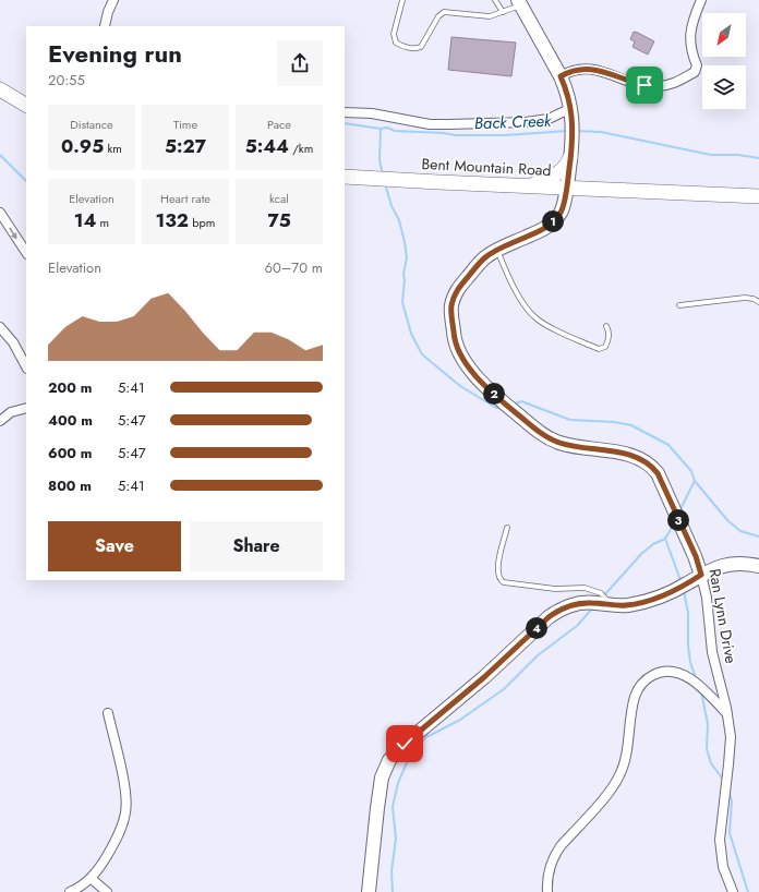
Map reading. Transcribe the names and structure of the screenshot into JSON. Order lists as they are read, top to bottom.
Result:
{
  "streets": {
    "main road": ["Bent Mountain Road"],
    "street": ["Ran Lynn Drive"]
  },
  "crossings": [
    ["Bent Mountain Road", "Ran Lynn Drive"]
  ],
  "water": ["Back Creek"],
  "north": "bottom left",
  "page": {
    "heading": ["Evening run", "20:55"],
    "stats": [
      ["Distance", "0.95 km"],
      ["Time", "5:27"],
      ["Pace", "5:44 /km"],
      ["Elevation", "14 m"],
      ["Heart rate", "132 bpm"],
      ["kcal", "75"]
    ],
    "pins": [
      "1",
      "2",
      "3",
      "4"
    ],
    "chart": ["Elevation", "60–70 m"],
    "list": [
      {
        "name": "200 m",
        "note": "5:41"
      },
      {
        "name": "400 m",
        "note": "5:47"
      },
      {
        "name": "600 m",
        "note": "5:47"
      },
      {
        "name": "800 m",
        "note": "5:41"
      }
    ],
    "buttons": ["Save", "Share"]
  }
}
